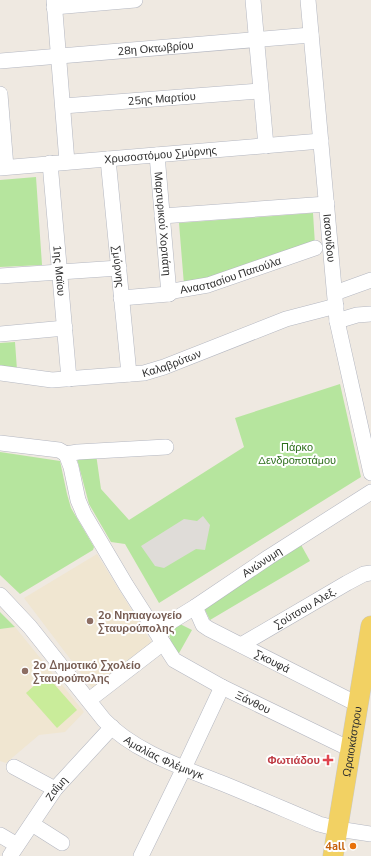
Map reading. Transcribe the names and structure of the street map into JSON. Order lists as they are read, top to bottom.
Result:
{
  "streets": {
    "main road": ["Ωραιοκάστρου"],
    "street": [
      "28η Οκτωβρίου",
      "25ης Μαρτίου",
      "Χρυσοστόμου Σμύρνης",
      "Μαρτυρικού Χορτιάτη",
      "Ιασονίδου",
      "Σμύρνης",
      "1ης Μαϊου",
      "Αναστασίου Παπούλα",
      "Καλαβρύτων",
      "Ανώνυμη",
      "Σούτσου Αλεξ.",
      "Σκουφά",
      "Ξάνθου",
      "Αμαλίας Φλέμινγκ",
      "Ζαΐμη"
    ]
  },
  "crossings": [
    ["28η Οκτωβρίου", "Ιασονίδου"],
    ["Χρυσοστόμου Σμύρνης", "Μαρτυρικού Χορτιάτη"],
    ["Χρυσοστόμου Σμύρνης", "Ιασονίδου"],
    ["Χρυσοστόμου Σμύρνης", "Σμύρνης"],
    ["Χρυσοστόμου Σμύρνης", "1ης Μαϊου"],
    ["Μαρτυρικού Χορτιάτη", "Αναστασίου Παπούλα"],
    ["Ιασονίδου", "Καλαβρύτων"],
    ["Σμύρνης", "Αναστασίου Παπούλα"],
    ["Σμύρνης", "Καλαβρύτων"],
    ["1ης Μαϊου", "Καλαβρύτων"],
    ["Ανώνυμη", "Σκουφά"],
    ["Ανώνυμη", "Ξάνθου"],
    ["Σούτσου Αλεξ.", "Σκουφά"],
    ["Σκουφά", "Ωραιοκάστρου"],
    ["Ξάνθου", "Ωραιοκάστρου"],
    ["Ωραιοκάστρου", "Αμαλίας Φλέμινγκ"],
    ["Αμαλίας Φλέμινγκ", "Ζαΐμη"]
  ],
  "parks": ["Πάρκο Δενδροποτάμου"],
  "places": {
    "other": ["2ο Νηπιαγωγείο Σταυρούπολης", "2ο Δημοτικό Σχολείο Σταυρούπολης", "4all"],
    "health": ["Φωτιάδου"]
  }
}
